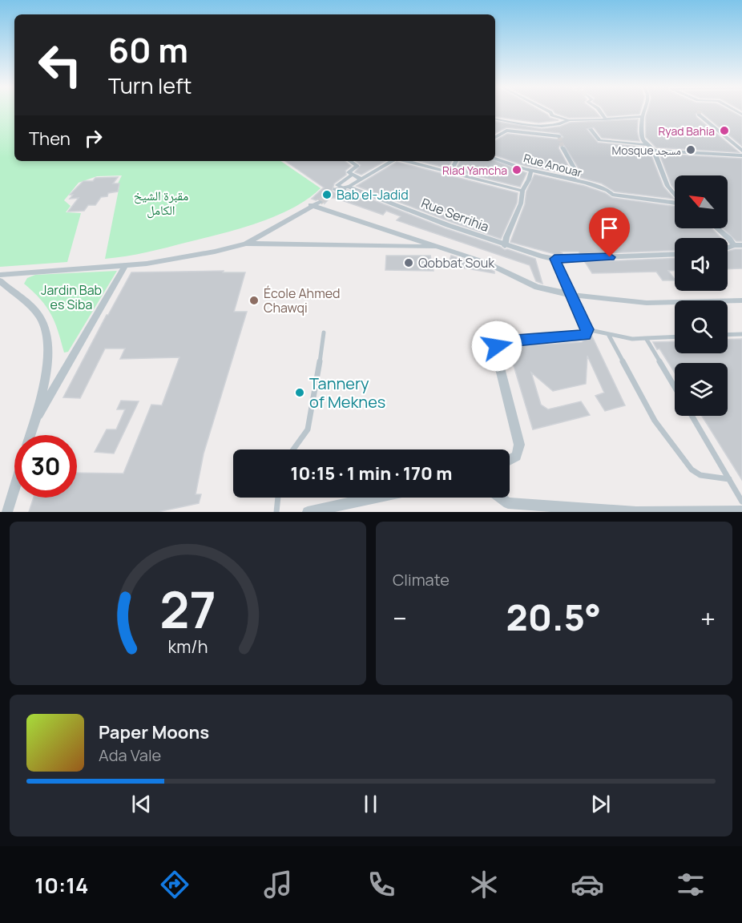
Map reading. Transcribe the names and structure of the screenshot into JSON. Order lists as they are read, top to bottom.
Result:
{
  "streets": {
    "street": ["Rue Anouar", "Rue Serrihia"]
  },
  "parks": ["مقبرة الشيخ الكامل", "Jardin Bab es Siba"],
  "places": [
    "Ryad Bahia",
    "Mosque مسجد",
    "Riad Yamcha",
    "Bab el-Jadid",
    "Qobbat Souk",
    "École Ahmed Chawqi",
    "Tannery of Meknes"
  ],
  "north": "top left",
  "page": {
    "turn": ["60 m", "Turn left"],
    "then": "Then",
    "limit": "30",
    "trip": "10:15 · 1 min · 170 m",
    "tile": "Climate",
    "heat": ["−", "20.5°", "+"],
    "song": ["Paper Moons", "Ada Vale"],
    "tabs": "10:14",
    "gauge": ["27", "km/h"]
  }
}
